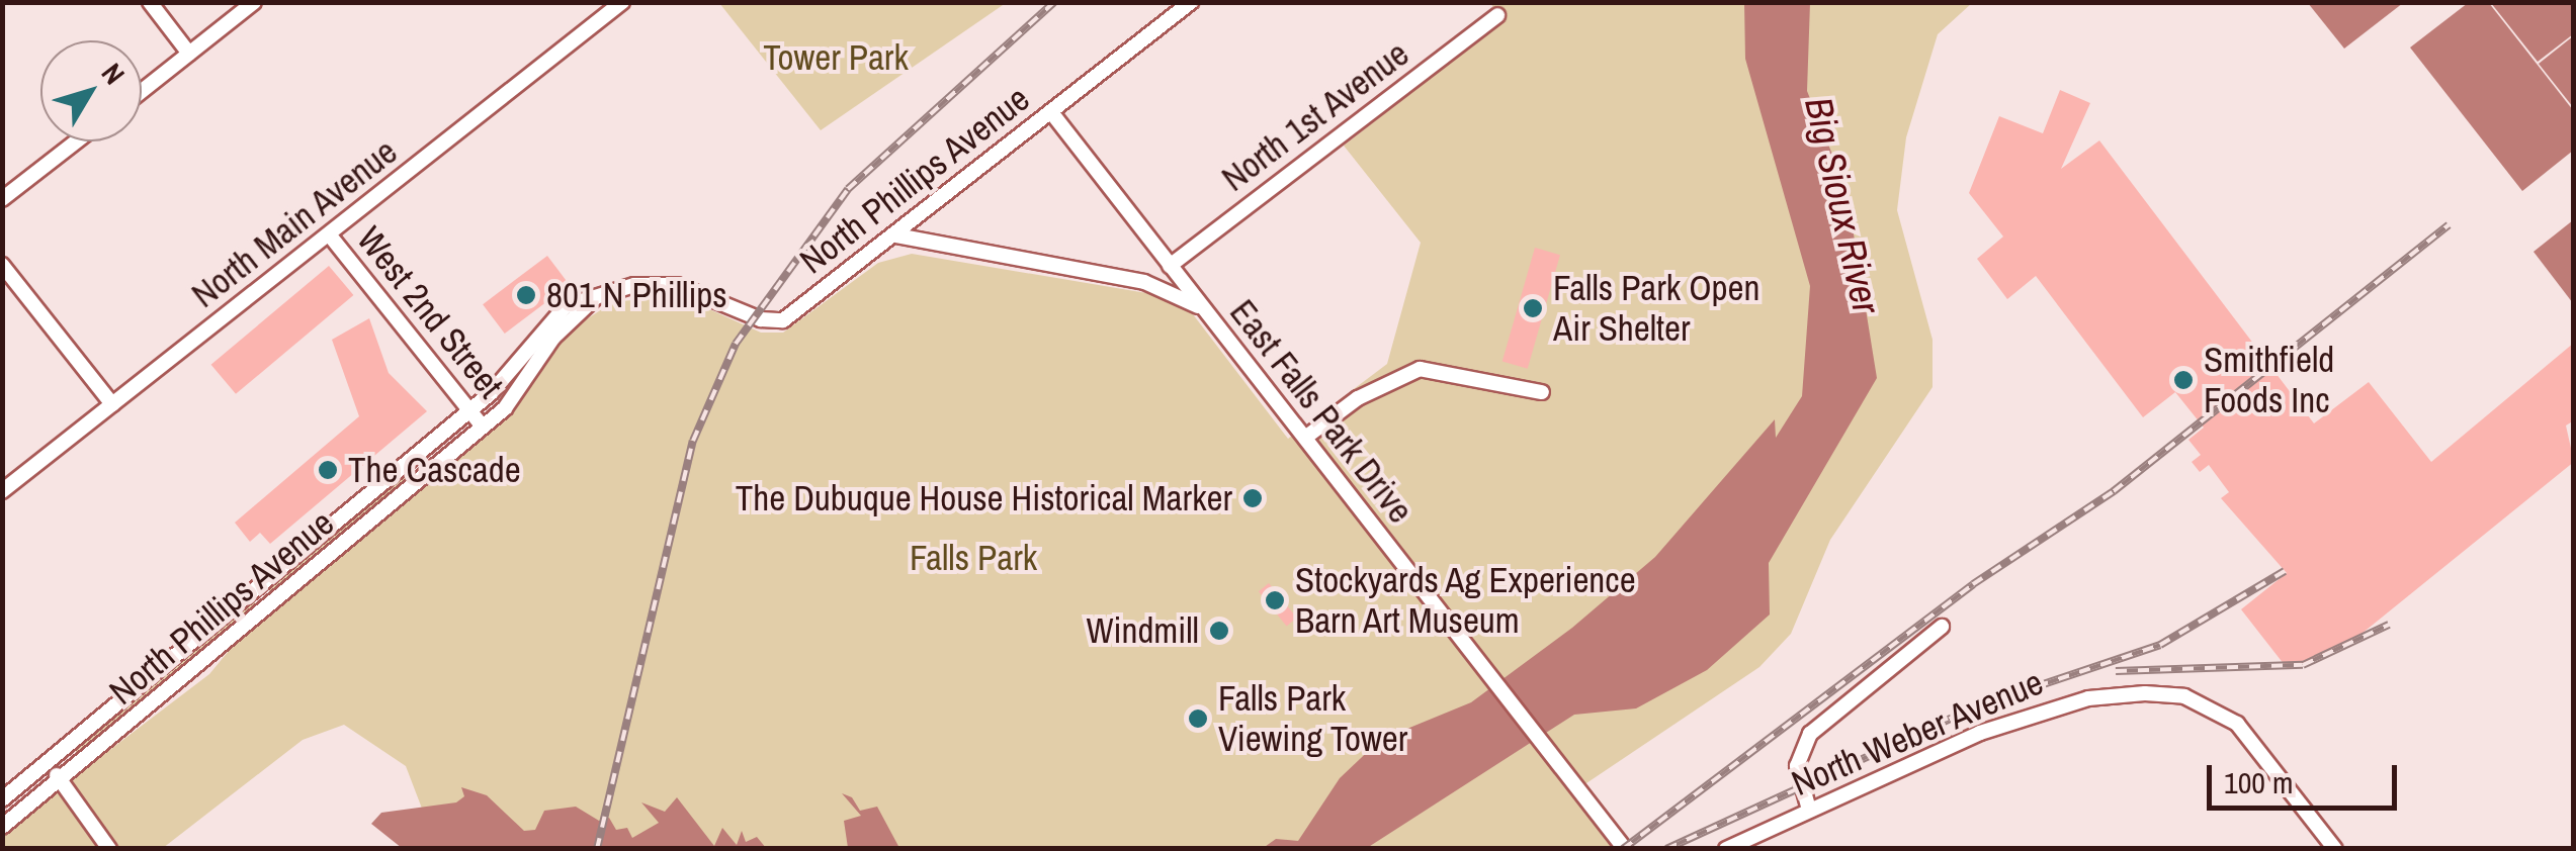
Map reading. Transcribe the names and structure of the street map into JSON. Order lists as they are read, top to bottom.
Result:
{
  "streets": {
    "street": [
      "North 1st Avenue",
      "North Phillips Avenue",
      "North Main Avenue",
      "West 2nd Street",
      "East Falls Park Drive",
      "North Weber Avenue"
    ]
  },
  "crossings": [
    ["North Phillips Avenue", "West 2nd Street"],
    ["North Phillips Avenue", "East Falls Park Drive"],
    ["North Main Avenue", "West 2nd Street"]
  ],
  "water": ["Big Sioux River"],
  "parks": ["Tower Park", "Falls Park"],
  "places": [
    "801 N Phillips",
    "Falls Park Open Air Shelter",
    "Smithfield Foods Inc",
    "The Cascade",
    "The Dubuque House Historical Marker",
    "Stockyards Ag Experience Barn Art Museum",
    "Windmill",
    "Falls Park Viewing Tower"
  ],
  "scale_bar": "100 m",
  "north": "top right"
}
